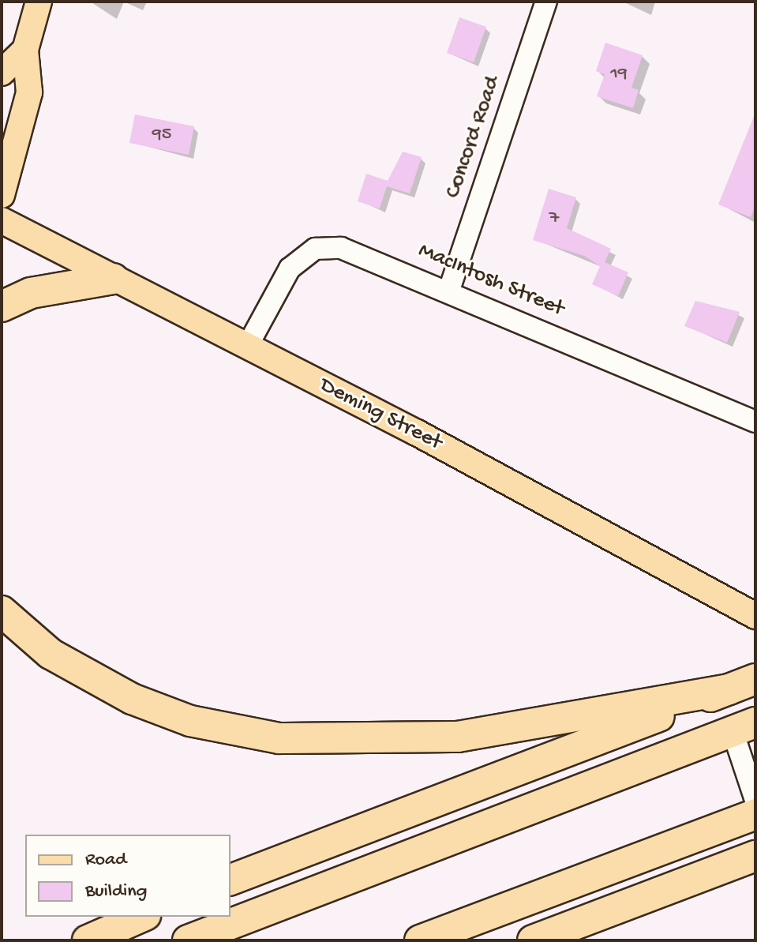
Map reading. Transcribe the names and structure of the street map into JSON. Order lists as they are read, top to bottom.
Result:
{
  "streets": {
    "main road": ["Deming Street"],
    "street": ["Concord Road", "MacIntosh Street"]
  },
  "crossings": [
    ["Concord Road", "MacIntosh Street"],
    ["MacIntosh Street", "Deming Street"]
  ],
  "house_numbers": ["19", "95", "7"],
  "legend": ["Road", "Building"]
}
